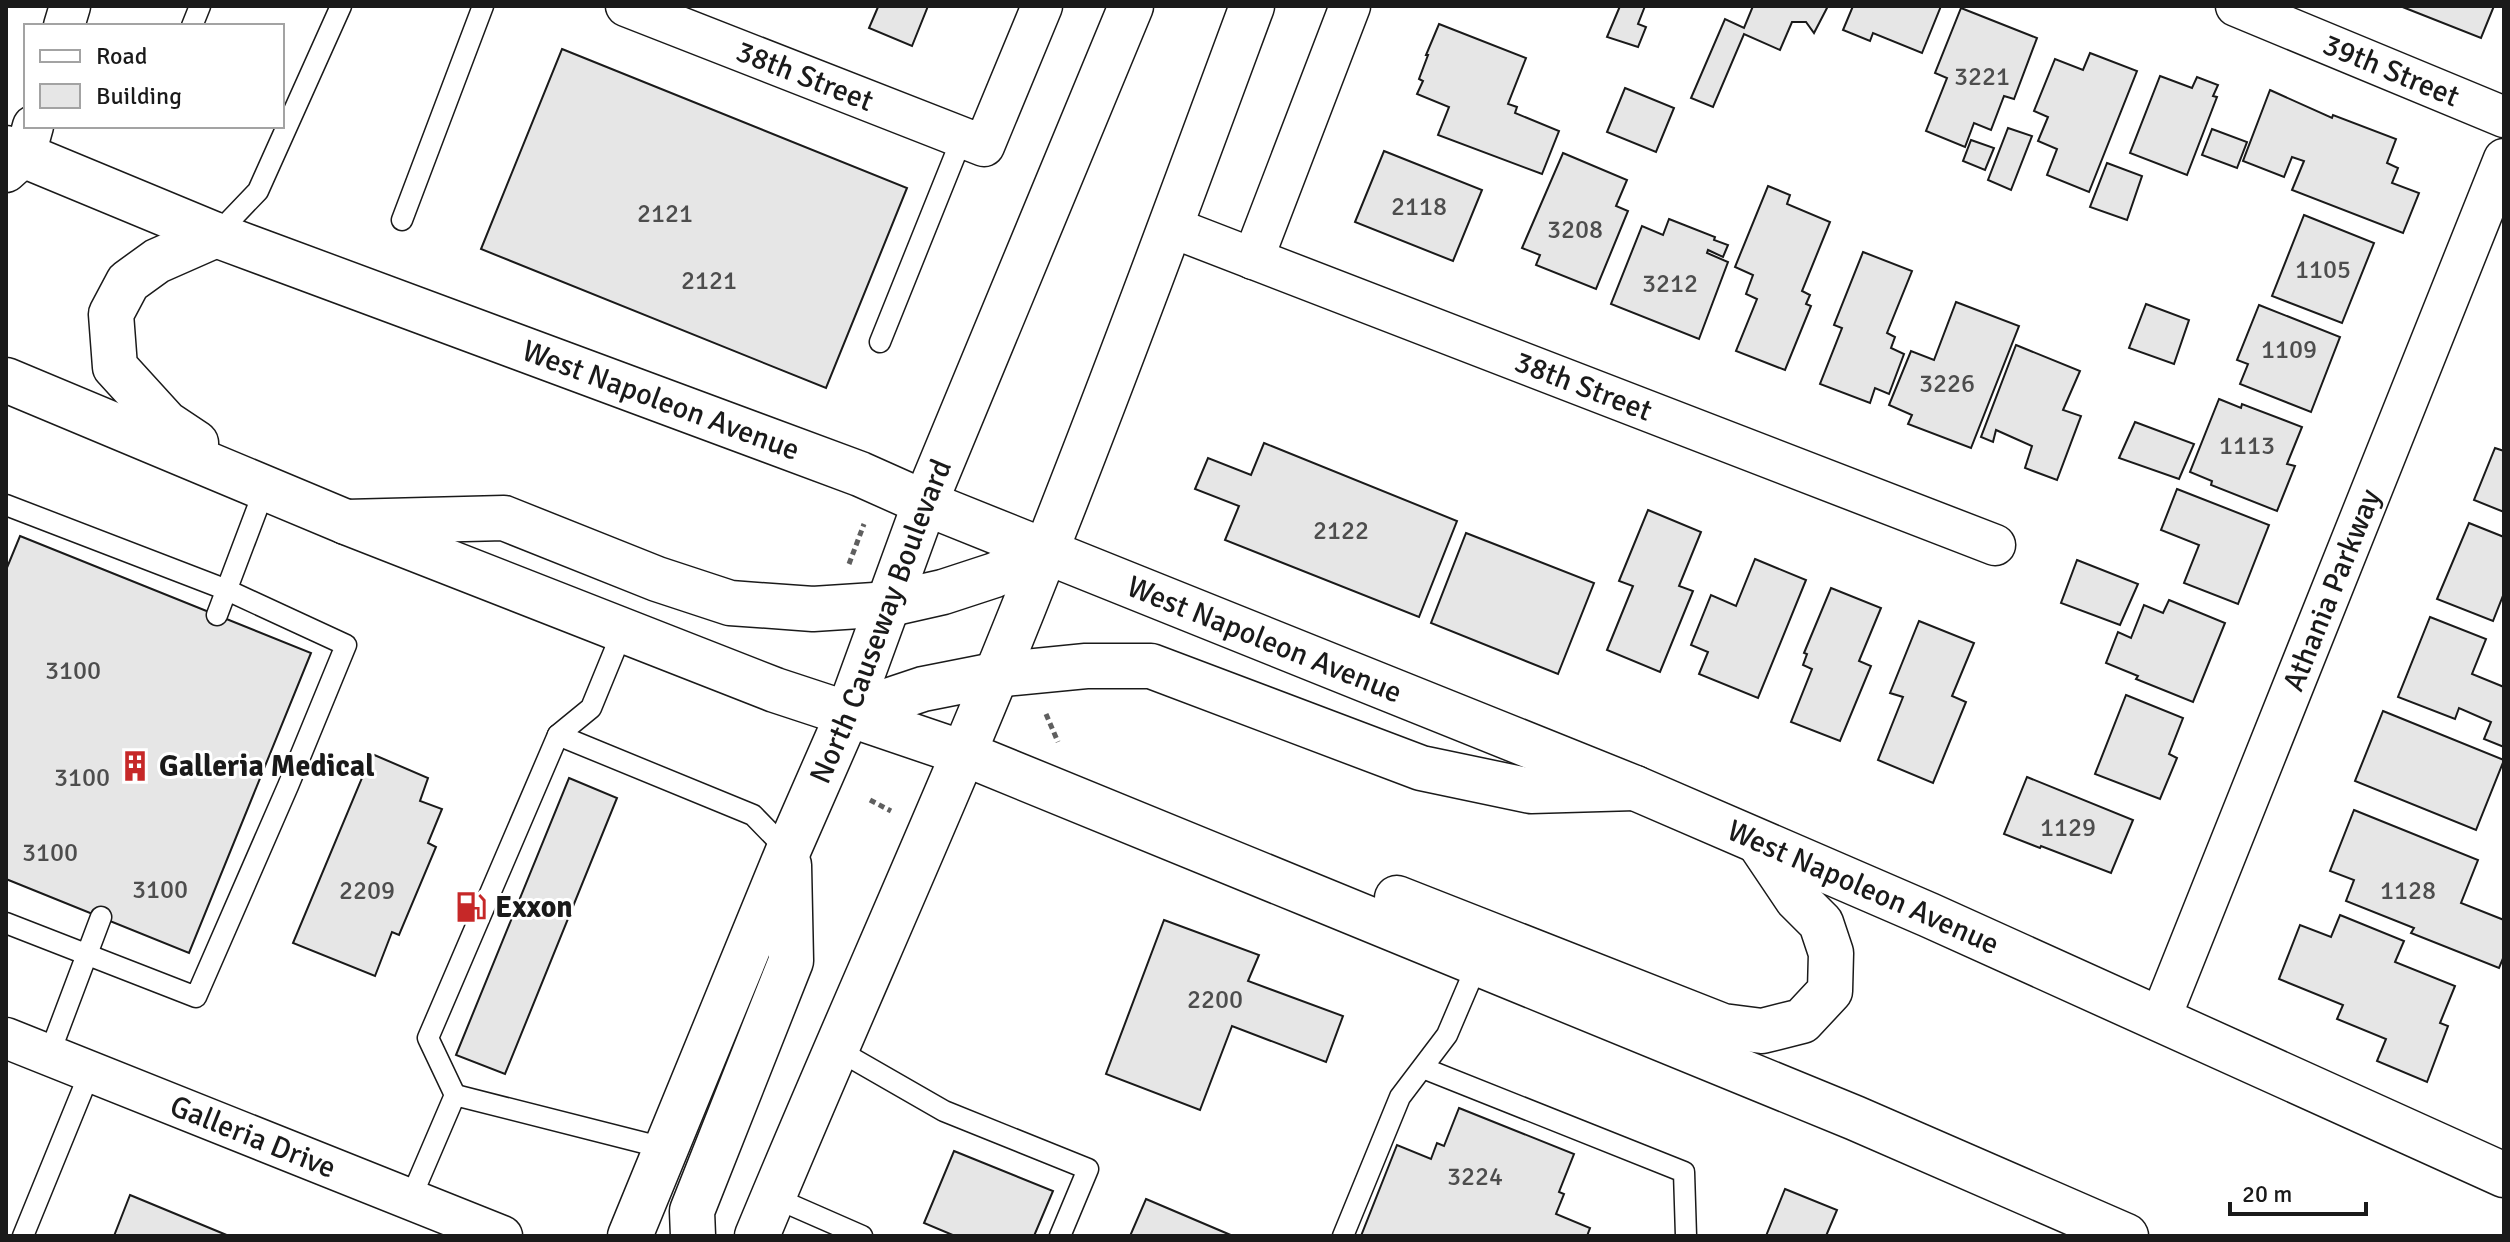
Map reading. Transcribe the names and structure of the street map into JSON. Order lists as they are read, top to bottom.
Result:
{
  "streets": {
    "main road": ["West Napoleon Avenue", "North Causeway Boulevard"],
    "street": [
      "39th Street",
      "38th Street",
      "Athania Parkway",
      "Galleria Drive"
    ]
  },
  "crossings": [
    ["West Napoleon Avenue", "Athania Parkway"],
    ["West Napoleon Avenue", "North Causeway Boulevard"]
  ],
  "places": {
    "building": ["Galleria Medical"],
    "fuel station": ["Exxon"]
  },
  "house_numbers": [
    "3221",
    "2118",
    "2121",
    "3208",
    "1105",
    "2121",
    "3212",
    "1109",
    "3226",
    "1113",
    "2122",
    "3100",
    "3100",
    "1129",
    "3100",
    "3100",
    "2209",
    "1128",
    "2200",
    "3224"
  ],
  "legend": ["Road", "Building"],
  "scale_bar": "20 m"
}
